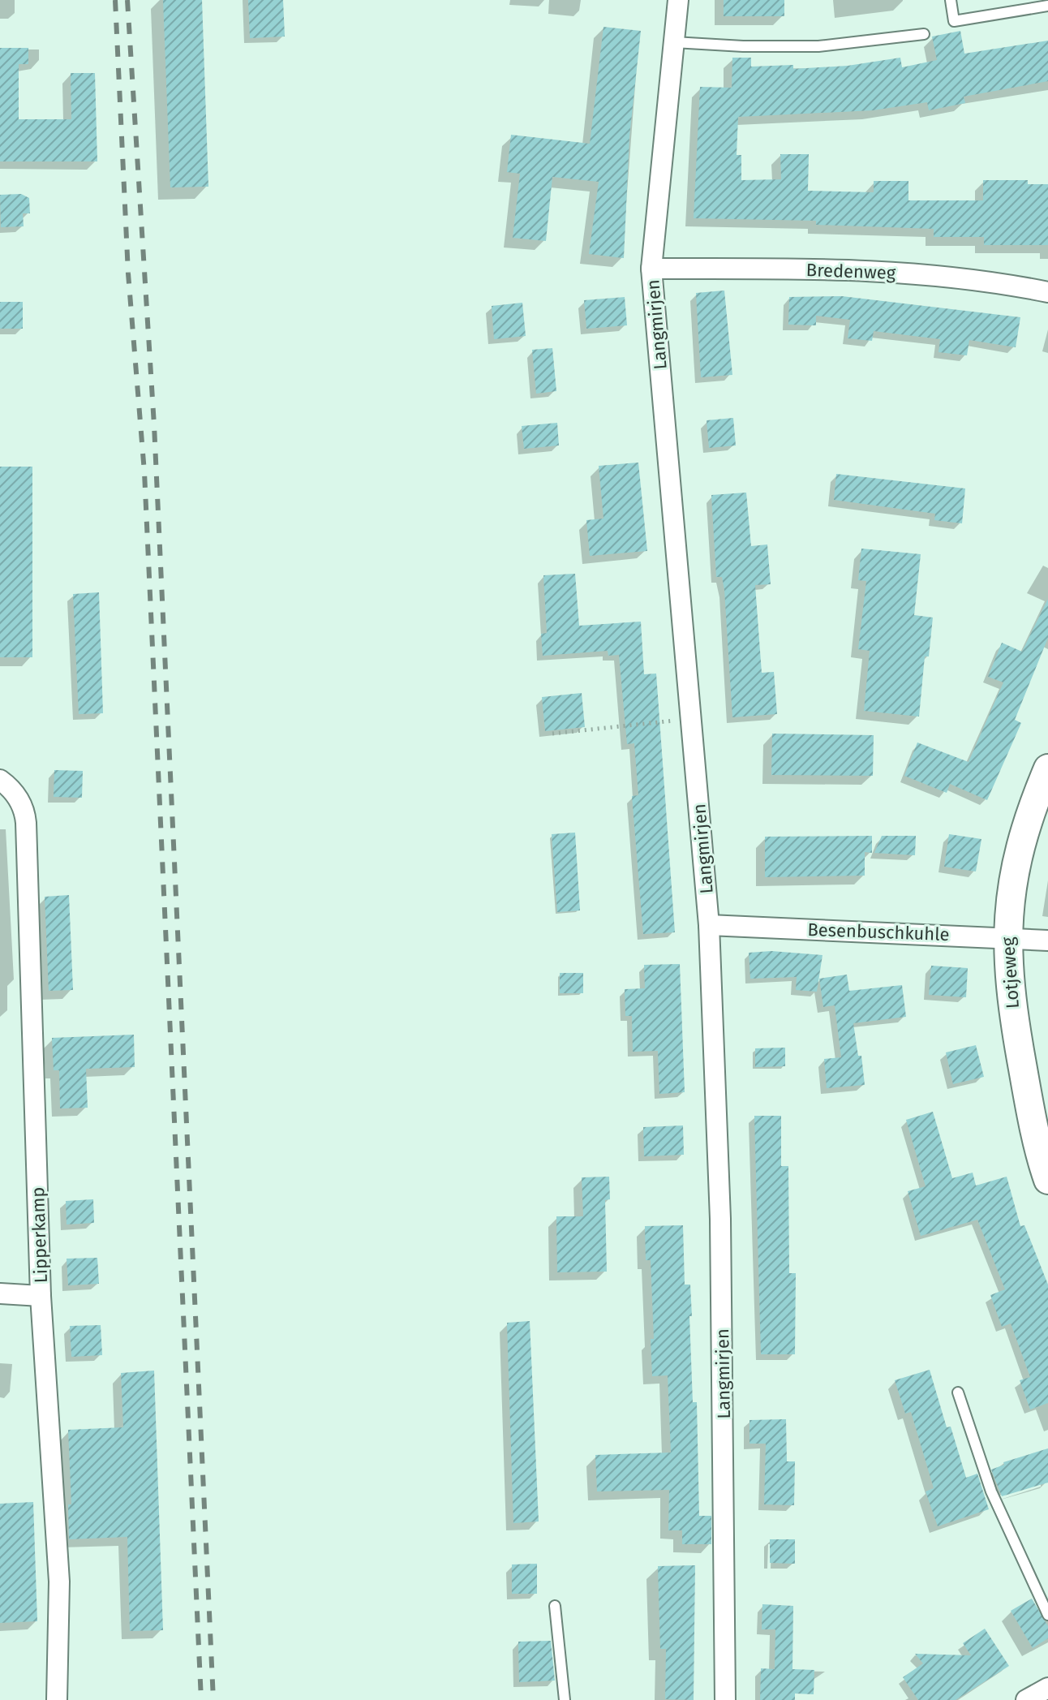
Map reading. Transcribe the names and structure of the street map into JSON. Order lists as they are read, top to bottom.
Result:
{
  "streets": {
    "street": [
      "Bredenweg",
      "Langmirjen",
      "Besenbuschkuhle",
      "Lotjeweg",
      "Lipperkamp"
    ]
  },
  "crossings": [
    ["Bredenweg", "Langmirjen"],
    ["Langmirjen", "Besenbuschkuhle"],
    ["Besenbuschkuhle", "Lotjeweg"]
  ]
}
